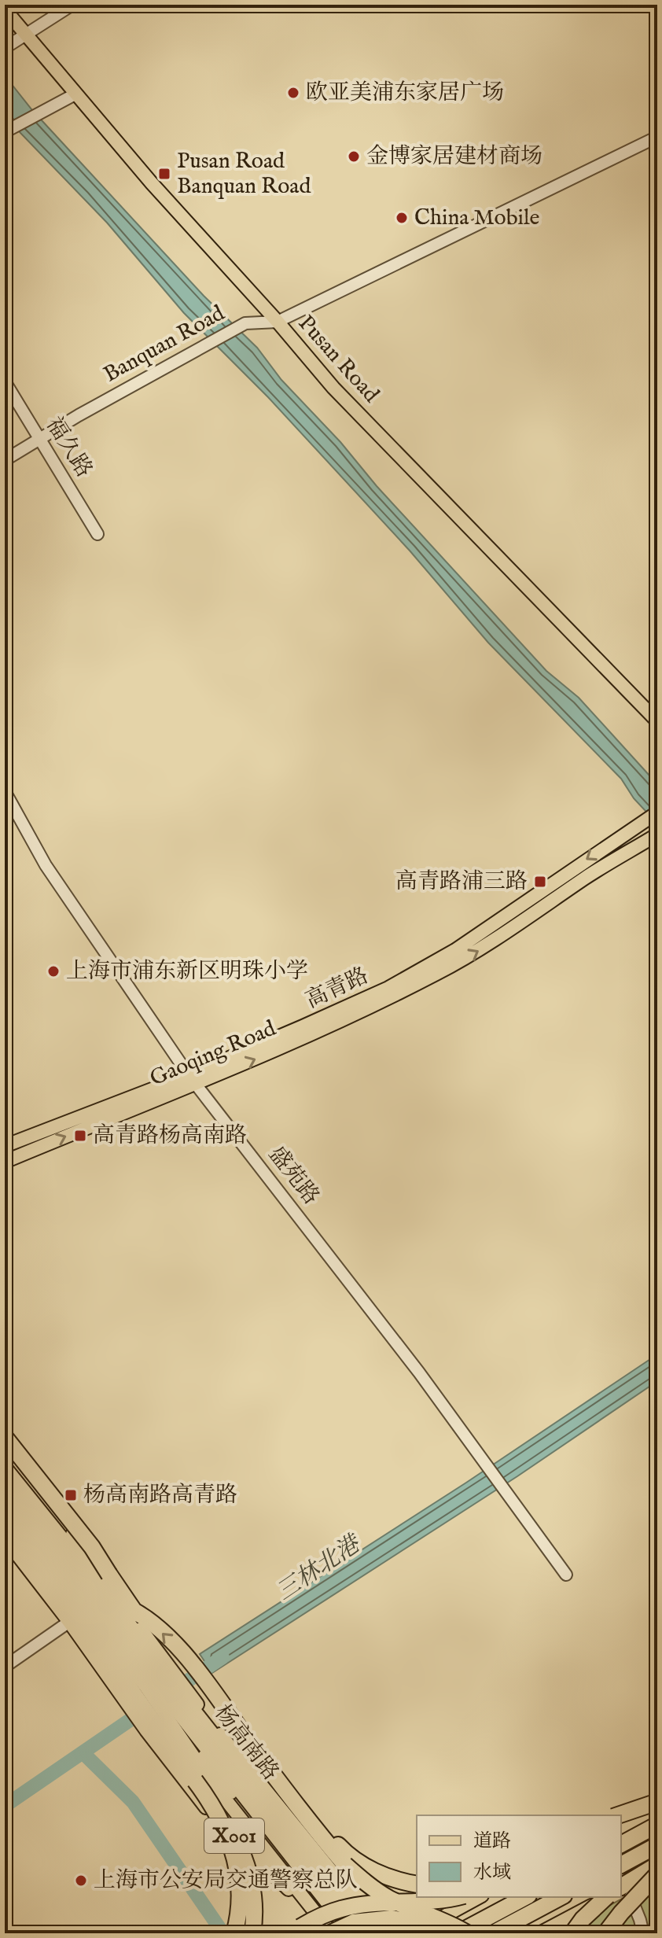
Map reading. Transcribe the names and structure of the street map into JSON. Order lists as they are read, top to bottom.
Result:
{
  "streets": {
    "highway": ["杨高南路", "X001"],
    "main road": ["Pusan Road", "高青路", "Gaoqing Road"],
    "street": ["Banquan Road", "福久路", "盛苑路"]
  },
  "crossings": [
    ["Banquan Road", "Pusan Road"],
    ["Banquan Road", "福久路"],
    ["高青路", "Gaoqing Road"],
    ["高青路", "盛苑路"],
    ["Gaoqing Road", "盛苑路"],
    ["杨高南路", "X001"]
  ],
  "one_way": ["高青路", "Gaoqing Road"],
  "water": ["三林北港"],
  "places": {
    "other": [
      "欧亚美浦东家居广场",
      "金博家居建材商场",
      "China Mobile",
      "上海市浦东新区明珠小学",
      "上海市公安局交通警察总队"
    ],
    "transit": [
      "Pusan Road Banquan Road",
      "高青路浦三路",
      "高青路杨高南路",
      "杨高南路高青路"
    ]
  },
  "legend": ["道路", "水域"]
}
